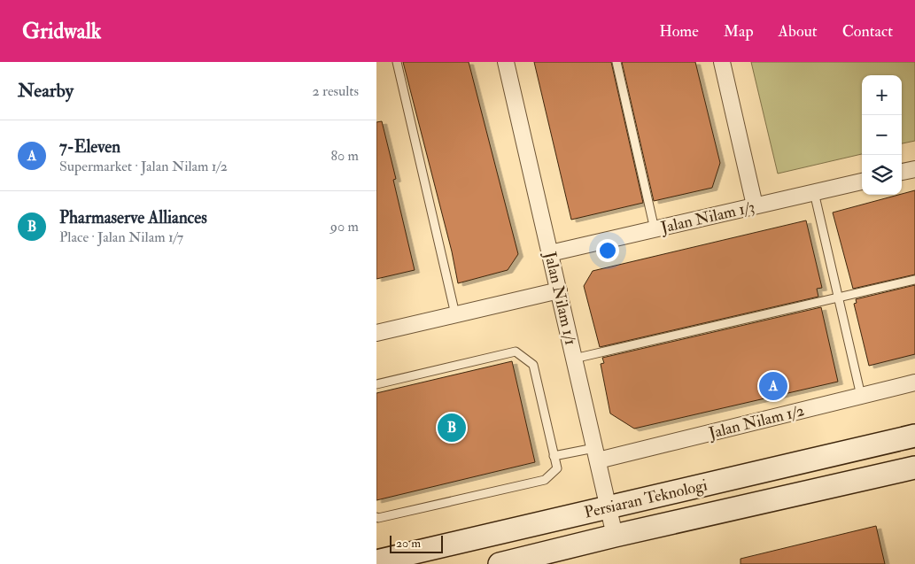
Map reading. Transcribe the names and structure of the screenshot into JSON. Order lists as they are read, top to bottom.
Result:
{
  "streets": {
    "main road": ["Persiaran Teknologi"],
    "street": ["Jalan Nilam 1/3", "Jalan Nilam 1/1", "Jalan Nilam 1/2"]
  },
  "crossings": [
    ["Jalan Nilam 1/3", "Jalan Nilam 1/1"],
    ["Jalan Nilam 1/1", "Jalan Nilam 1/2"],
    ["Jalan Nilam 1/1", "Persiaran Teknologi"]
  ],
  "scale_bar": "20 m",
  "page": {
    "header": "Gridwalk",
    "nav": [
      "Home",
      "Map",
      "About",
      "Contact"
    ],
    "heading": ["Nearby", "2 results"],
    "map_buttons": ["+", "−"],
    "list": [
      {
        "mark": "A",
        "name": "7-Eleven",
        "note": "Supermarket · Jalan Nilam 1/2",
        "value": "80 m"
      },
      {
        "mark": "B",
        "name": "Pharmaserve Alliances",
        "note": "Place · Jalan Nilam 1/7",
        "value": "90 m"
      }
    ],
    "pins": ["A", "B"],
    "scale": "20 m"
  }
}
